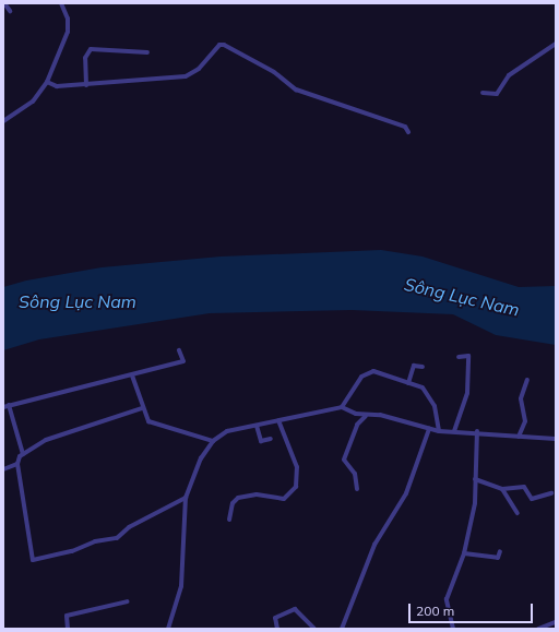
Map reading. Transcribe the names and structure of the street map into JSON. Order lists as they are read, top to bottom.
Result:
{
  "water": ["Sông Lục Nam"],
  "scale_bar": "200 m"
}
